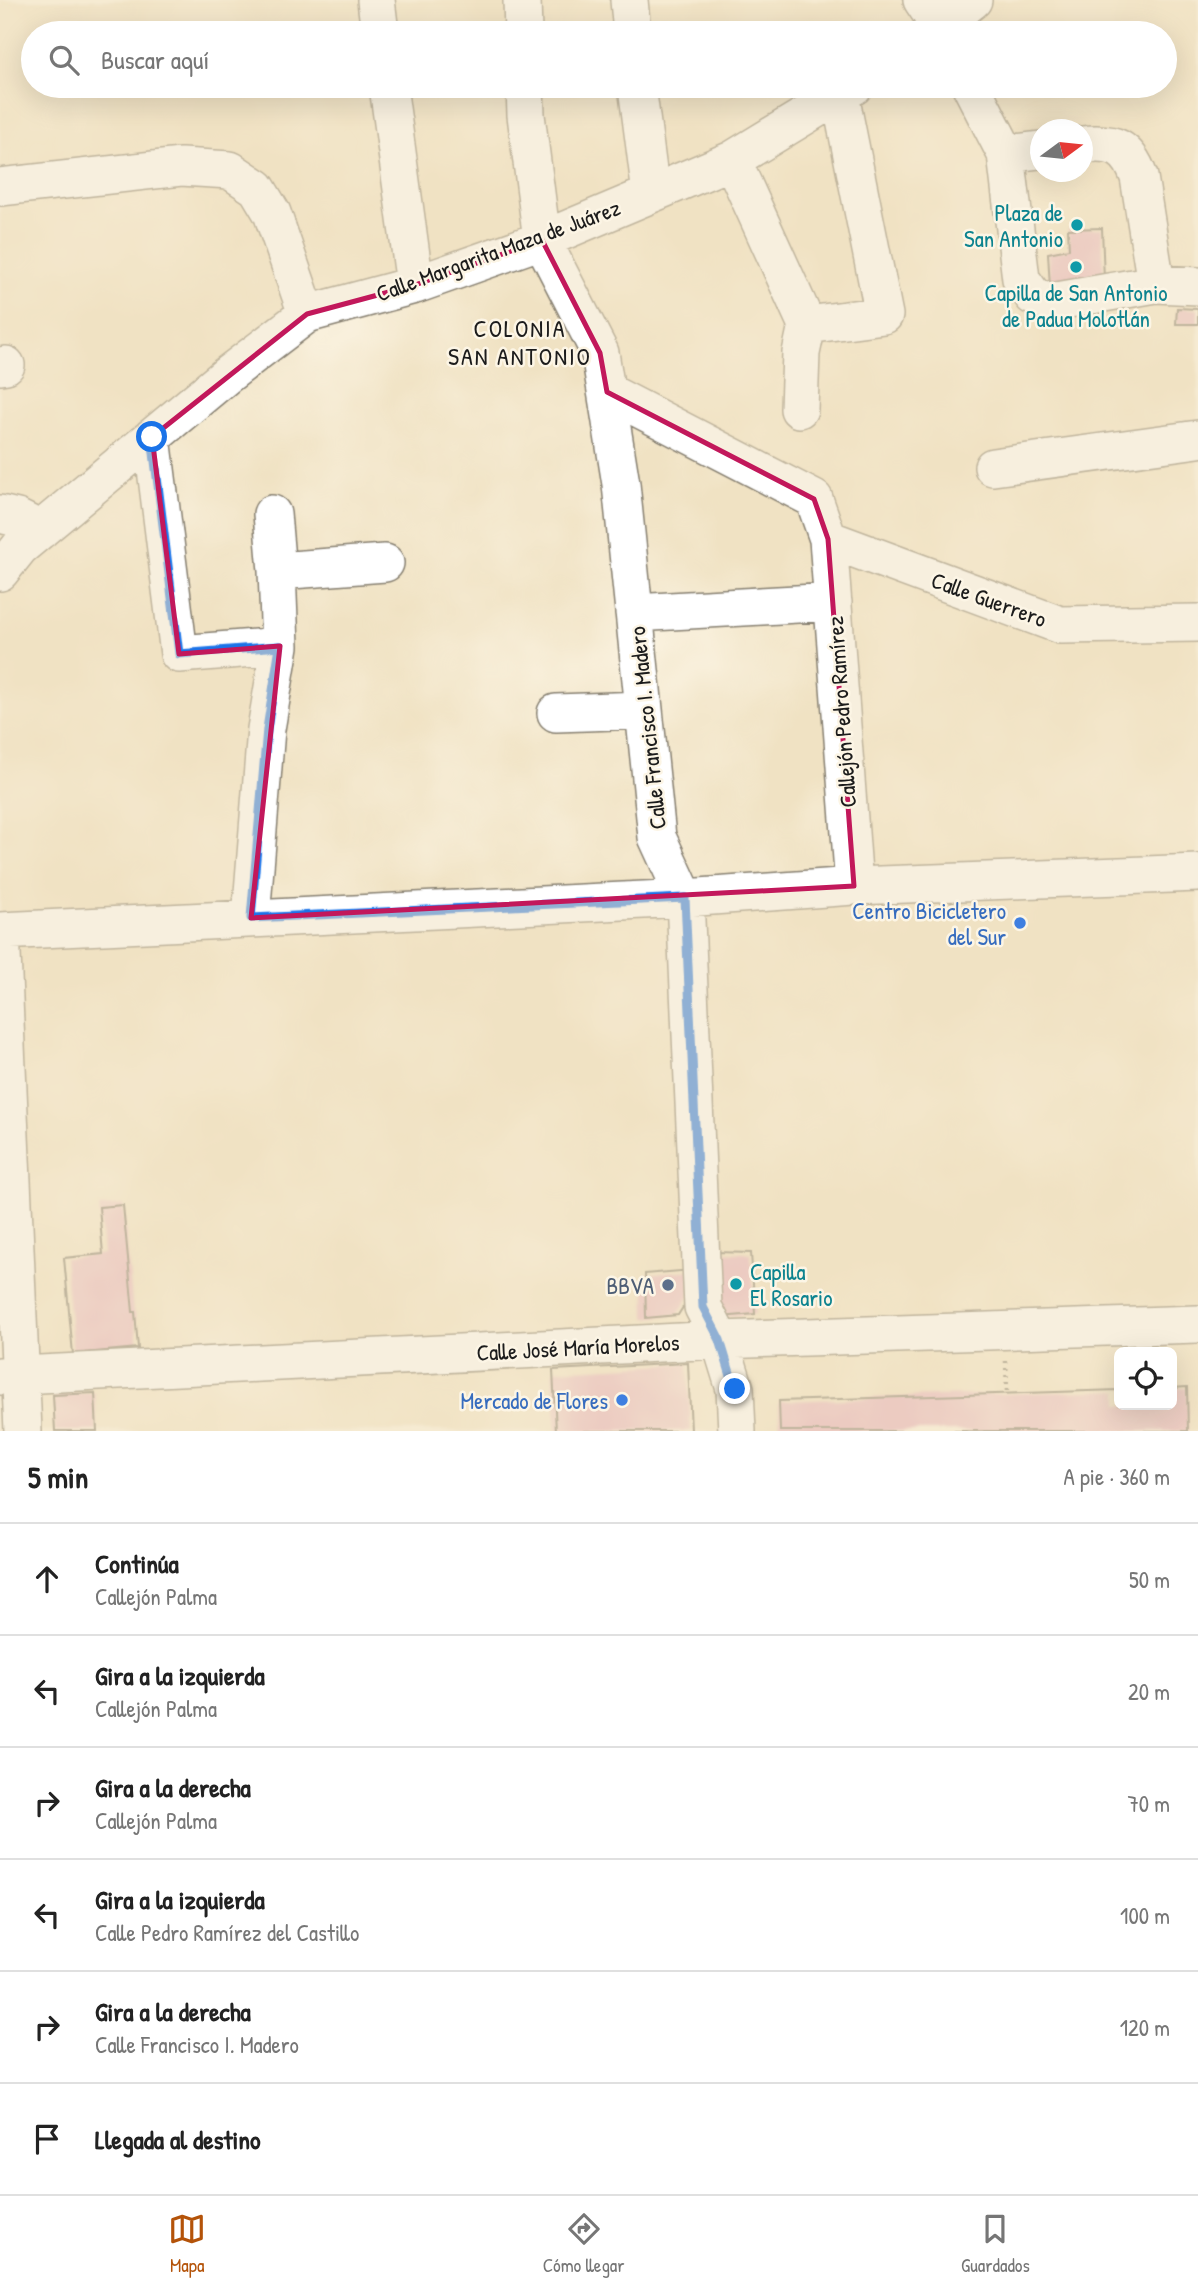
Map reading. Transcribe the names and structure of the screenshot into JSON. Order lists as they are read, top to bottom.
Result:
{
  "streets": {
    "street": [
      "Calle Margarita Maza de Juárez",
      "Calle Guerrero",
      "Callejón Pedro Ramírez",
      "Calle Francisco I. Madero",
      "Calle José María Morelos"
    ]
  },
  "crossings": [
    ["Calle Margarita Maza de Juárez", "Calle Francisco I. Madero"],
    ["Calle Guerrero", "Callejón Pedro Ramírez"],
    ["Callejón Pedro Ramírez", "Calle Francisco I. Madero"],
    ["Calle Francisco I. Madero", "Calle José María Morelos"]
  ],
  "districts": ["COLONIA SAN ANTONIO"],
  "places": [
    "Plaza de San Antonio",
    "Capilla de San Antonio de Padua Molotlán",
    "Centro Bicicletero del Sur",
    "Capilla El Rosario",
    "BBVA",
    "Mercado de Flores"
  ],
  "north": "right",
  "page": {
    "search": "Buscar aquí",
    "heading": ["5 min", "A pie · 360 m"],
    "list": [
      ["Continúa", "Callejón Palma", "50 m"],
      ["Gira a la izquierda", "Callejón Palma", "20 m"],
      ["Gira a la derecha", "Callejón Palma", "70 m"],
      ["Gira a la izquierda", "Calle Pedro Ramírez del Castillo", "100 m"],
      ["Gira a la derecha", "Calle Francisco I. Madero", "120 m"],
      "Llegada al destino"
    ],
    "nav": ["Mapa", "Cómo llegar", "Guardados"]
  }
}
